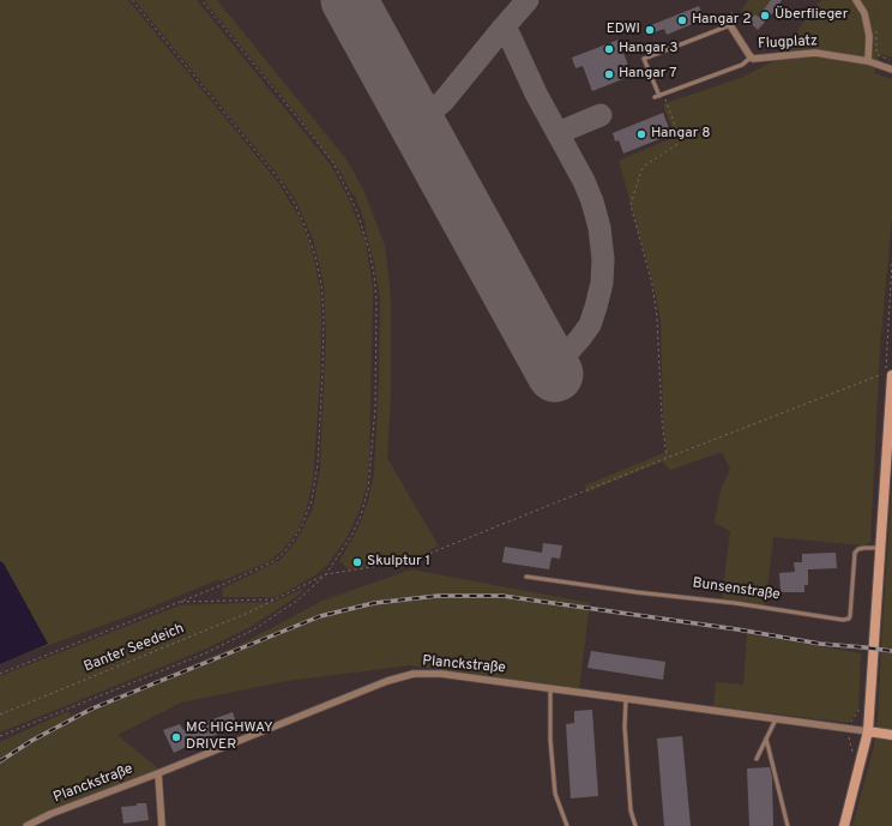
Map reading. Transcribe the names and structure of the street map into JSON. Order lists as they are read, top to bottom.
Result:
{
  "streets": {
    "street": ["Flugplatz", "Planckstraße"],
    "lane": ["Bunsenstraße"],
    "path": ["Banter Seedeich"]
  },
  "places": [
    "Überflieger",
    "Hangar 2",
    "EDWI",
    "Hangar 3",
    "Hangar 7",
    "Hangar 8",
    "Skulptur 1",
    "MC HIGHWAY DRIVER"
  ]
}
